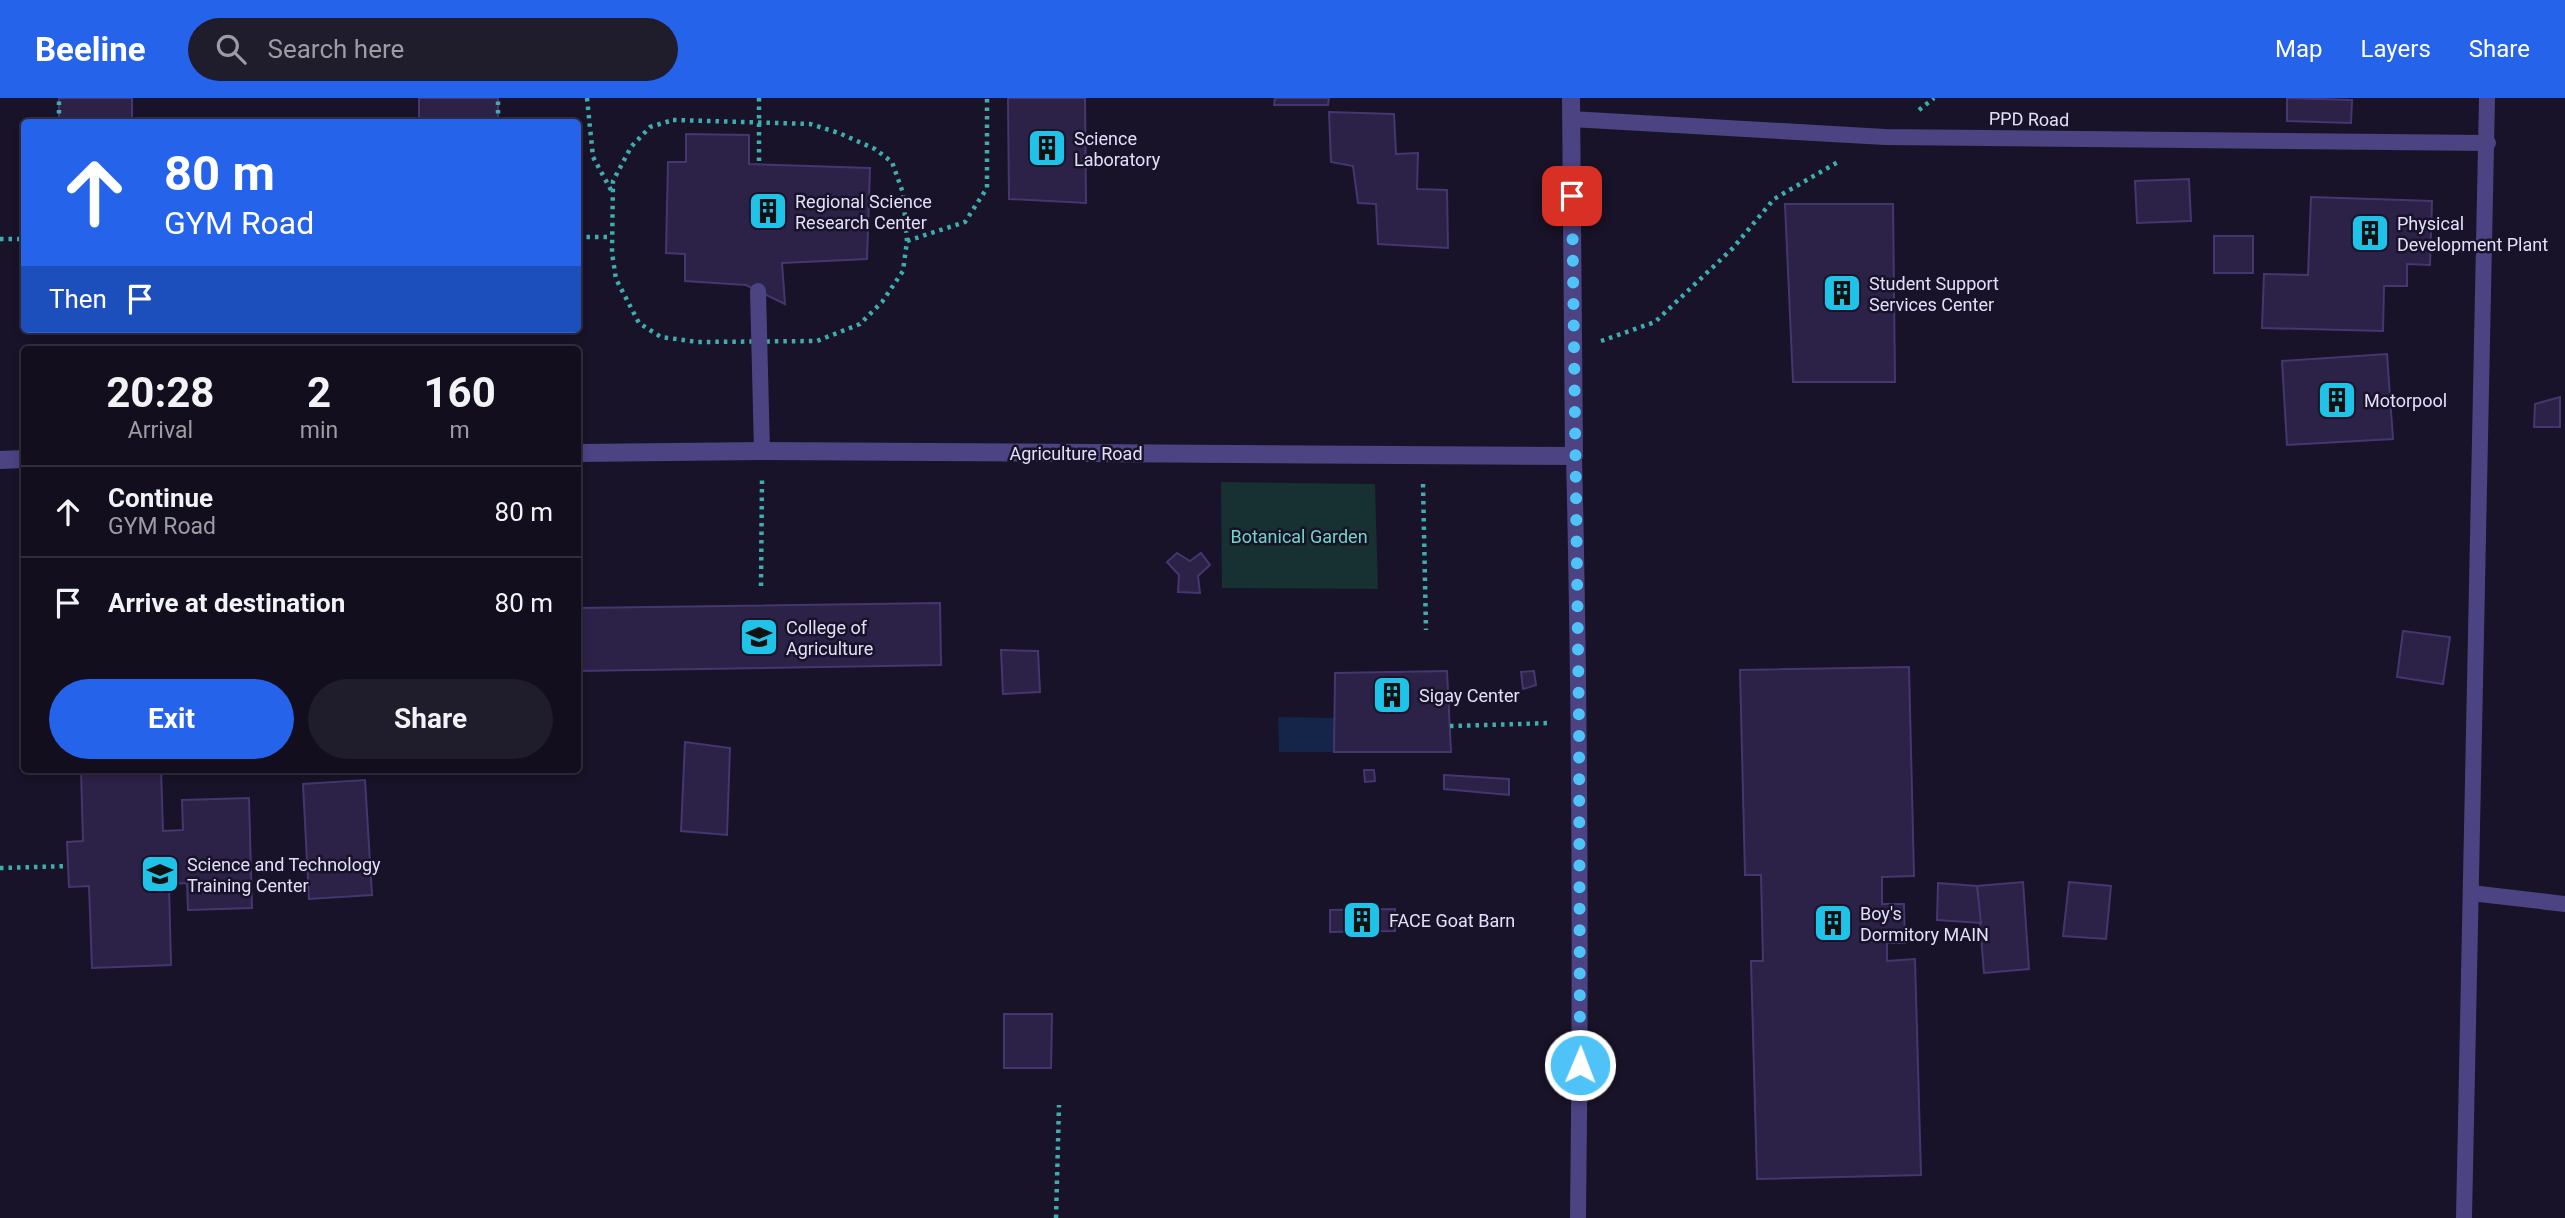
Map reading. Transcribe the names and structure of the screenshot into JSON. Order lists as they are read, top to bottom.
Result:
{
  "streets": {
    "street": ["Agriculture Road"],
    "lane": ["PPD Road"]
  },
  "parks": ["Botanical Garden"],
  "places": {
    "building": [
      "Science Laboratory",
      "Regional Science Research Center",
      "Physical Development Plant",
      "Student Support Services Center",
      "Motorpool",
      "Sigay Center",
      "FACE Goat Barn",
      "Boy's Dormitory MAIN"
    ],
    "school or university": ["College of Agriculture", "Science and Technology Training Center"]
  },
  "page": {
    "header": "Beeline",
    "search": "Search here",
    "nav": ["Map", "Layers", "Share"],
    "turn": ["80 m", "GYM Road"],
    "then": "Then",
    "eta": [
      "20:28",
      "Arrival",
      "2",
      "min",
      "160",
      "m"
    ],
    "list": [
      {
        "name": "Continue",
        "note": "GYM Road",
        "value": "80 m"
      },
      {
        "name": "Arrive at destination",
        "value": "80 m"
      }
    ],
    "buttons": ["Exit", "Share"]
  }
}
